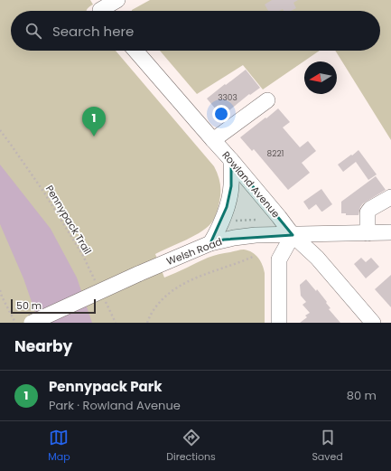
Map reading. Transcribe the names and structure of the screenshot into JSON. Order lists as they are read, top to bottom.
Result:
{
  "streets": {
    "street": ["Rowland Avenue", "Welsh Road"],
    "path": ["Pennypack Trail"]
  },
  "crossings": [
    ["Rowland Avenue", "Welsh Road"]
  ],
  "house_numbers": ["3303", "8221"],
  "scale_bar": "50 m",
  "north": "left",
  "page": {
    "search": "Search here",
    "pins": "1",
    "scale": "50 m",
    "heading": "Nearby",
    "list": [
      {
        "mark": "1",
        "name": "Pennypack Park",
        "note": "Park · Rowland Avenue",
        "value": "80 m"
      }
    ],
    "nav": ["Map", "Directions", "Saved"]
  }
}
